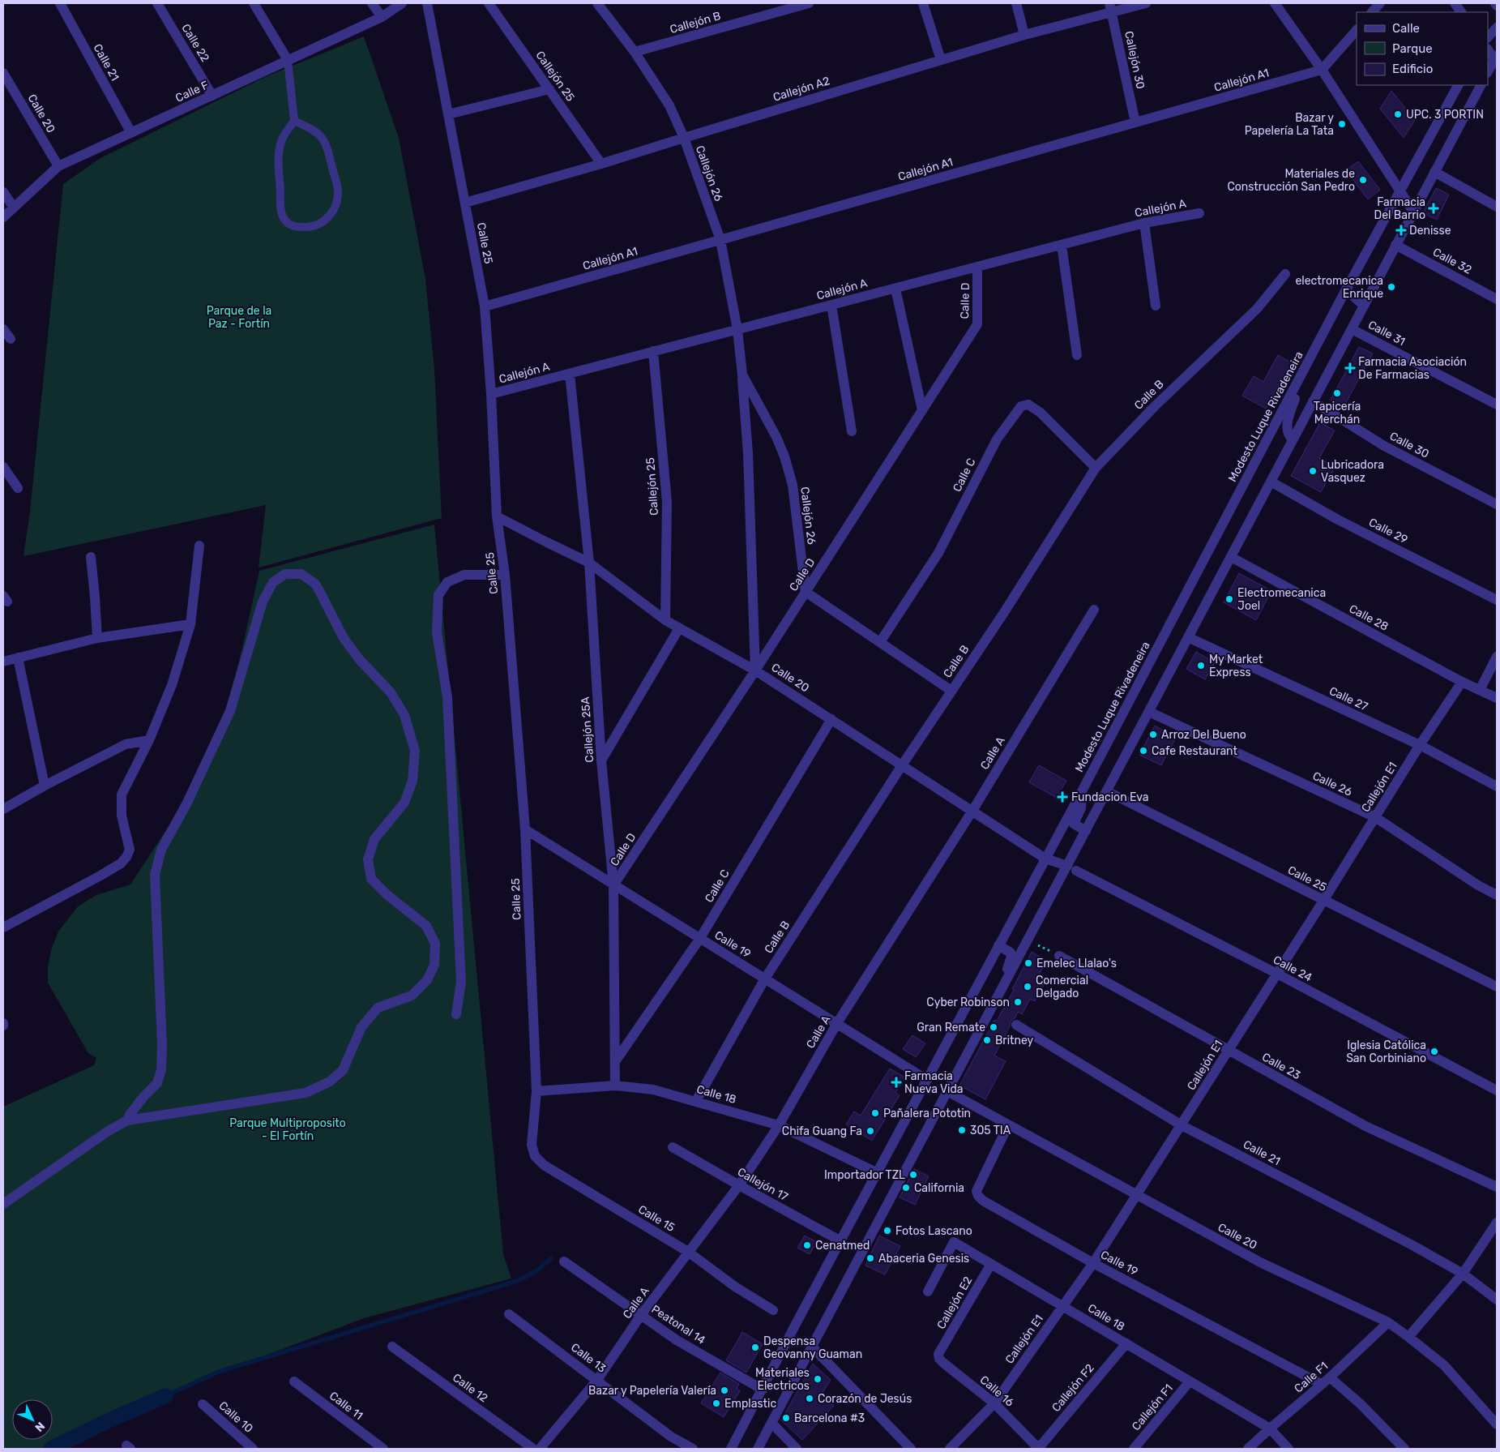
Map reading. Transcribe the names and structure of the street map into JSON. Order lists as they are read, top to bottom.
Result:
{
  "streets": {
    "street": [
      "Callejón B",
      "Calle 22",
      "Callejón 30",
      "Calle 21",
      "Callejón 25",
      "Callejón A1",
      "Callejón A2",
      "Calle F",
      "Calle 20",
      "Callejón 26",
      "Callejón A",
      "Calle 25",
      "Calle 32",
      "Calle D",
      "Calle 31",
      "Calle B",
      "Modesto Luque Rivadeneira",
      "Calle 30",
      "Calle C",
      "Calle 29",
      "Calle 28",
      "Calle 27",
      "Callejón 25A",
      "Calle A",
      "Calle 26",
      "Callejón E1",
      "Calle 19",
      "Calle 24",
      "Calle 23",
      "Calle 18",
      "Callejón 17",
      "Calle 15",
      "Callejón E2",
      "Peatonal 14",
      "Calle 13",
      "Calle F1",
      "Calle 12",
      "Callejón F2",
      "Calle 16",
      "Calle 11",
      "Callejón F1",
      "Calle 10"
    ]
  },
  "crossings": [
    ["Callejón B", "Callejón 26"],
    ["Calle 22", "Calle F"],
    ["Callejón 30", "Callejón A1"],
    ["Callejón 30", "Callejón A2"],
    ["Calle 21", "Calle F"],
    ["Calle 21", "Callejón E1"],
    ["Callejón 25", "Callejón A2"],
    ["Callejón 25", "Calle 20"],
    ["Callejón 25", "Callejón A"],
    ["Callejón A1", "Callejón 26"],
    ["Callejón A1", "Calle 25"],
    ["Callejón A2", "Callejón 26"],
    ["Callejón A2", "Calle 25"],
    ["Calle F", "Calle 20"],
    ["Calle 20", "Callejón 26"],
    ["Calle 20", "Calle 25"],
    ["Calle 20", "Calle D"],
    ["Calle 20", "Calle B"],
    ["Calle 20", "Modesto Luque Rivadeneira"],
    ["Calle 20", "Calle C"],
    ["Calle 20", "Callejón 25A"],
    ["Calle 20", "Calle A"],
    ["Calle 20", "Callejón E1"],
    ["Calle 20", "Calle 19"],
    ["Calle 20", "Calle 24"],
    ["Calle 20", "Calle F1"],
    ["Callejón 26", "Callejón A"],
    ["Callejón 26", "Calle D"],
    ["Callejón A", "Calle 25"],
    ["Callejón A", "Calle D"],
    ["Callejón A", "Callejón 25A"],
    ["Calle 25", "Callejón E1"],
    ["Calle 25", "Calle 19"],
    ["Calle 25", "Calle 18"],
    ["Calle 25", "Calle 15"],
    ["Calle D", "Callejón 25A"],
    ["Calle D", "Calle 19"],
    ["Calle B", "Calle C"],
    ["Calle B", "Calle 19"],
    ["Calle B", "Calle 18"],
    ["Modesto Luque Rivadeneira", "Calle 19"],
    ["Modesto Luque Rivadeneira", "Calle 18"],
    ["Modesto Luque Rivadeneira", "Callejón 17"],
    ["Modesto Luque Rivadeneira", "Peatonal 14"],
    ["Calle C", "Callejón 25A"],
    ["Calle C", "Calle 19"],
    ["Calle 28", "Callejón E1"],
    ["Calle 27", "Callejón E1"],
    ["Callejón 25A", "Calle 19"],
    ["Callejón 25A", "Calle 18"],
    ["Calle A", "Calle 19"],
    ["Calle A", "Calle 18"],
    ["Calle A", "Callejón 17"],
    ["Calle A", "Calle 15"],
    ["Calle A", "Peatonal 14"],
    ["Calle A", "Calle 13"],
    ["Calle 26", "Callejón E1"],
    ["Callejón E1", "Calle 19"],
    ["Callejón E1", "Calle 24"],
    ["Callejón E1", "Calle 23"],
    ["Callejón E1", "Calle 18"],
    ["Callejón E1", "Calle 16"],
    ["Calle 19", "Calle F1"],
    ["Calle 18", "Callejón E2"],
    ["Calle 18", "Calle F1"],
    ["Calle 18", "Callejón F2"],
    ["Calle 18", "Callejón F1"],
    ["Callejón E2", "Calle 16"],
    ["Callejón F2", "Calle 16"]
  ],
  "parks": ["Parque de la Paz - Fortín", "Parque Multiproposito - El Fortín"],
  "places": {
    "other": [
      "UPC. 3 PORTIN",
      "Bazar y Papelería La Tata",
      "Materiales de Construcción San Pedro",
      "electromecanica Enrique",
      "Tapicería Merchán",
      "Lubricadora Vasquez",
      "Electromecanica Joel",
      "My Market Express",
      "Arroz Del Bueno",
      "Cafe Restaurant",
      "Emelec Llalao's",
      "Comercial Delgado",
      "Cyber Robinson",
      "Gran Remate",
      "Britney",
      "Iglesia Católica San Corbiniano",
      "Pañalera Pototin",
      "305 TIA",
      "Chifa Guang Fa",
      "Importador TZL",
      "California",
      "Fotos Lascano",
      "Cenatmed",
      "Abaceria Genesis",
      "Despensa Geovanny Guaman",
      "Materiales Electricos",
      "Bazar y Papelería Valería",
      "Corazón de Jesús",
      "Emplastic",
      "Barcelona #3"
    ],
    "health": [
      "Farmacia Del Barrio",
      "Denisse",
      "Farmacia Asociación De Farmacias",
      "Fundacion Eva",
      "Farmacia Nueva Vida"
    ]
  },
  "legend": ["Calle", "Parque", "Edificio"],
  "north": "bottom right"
}
